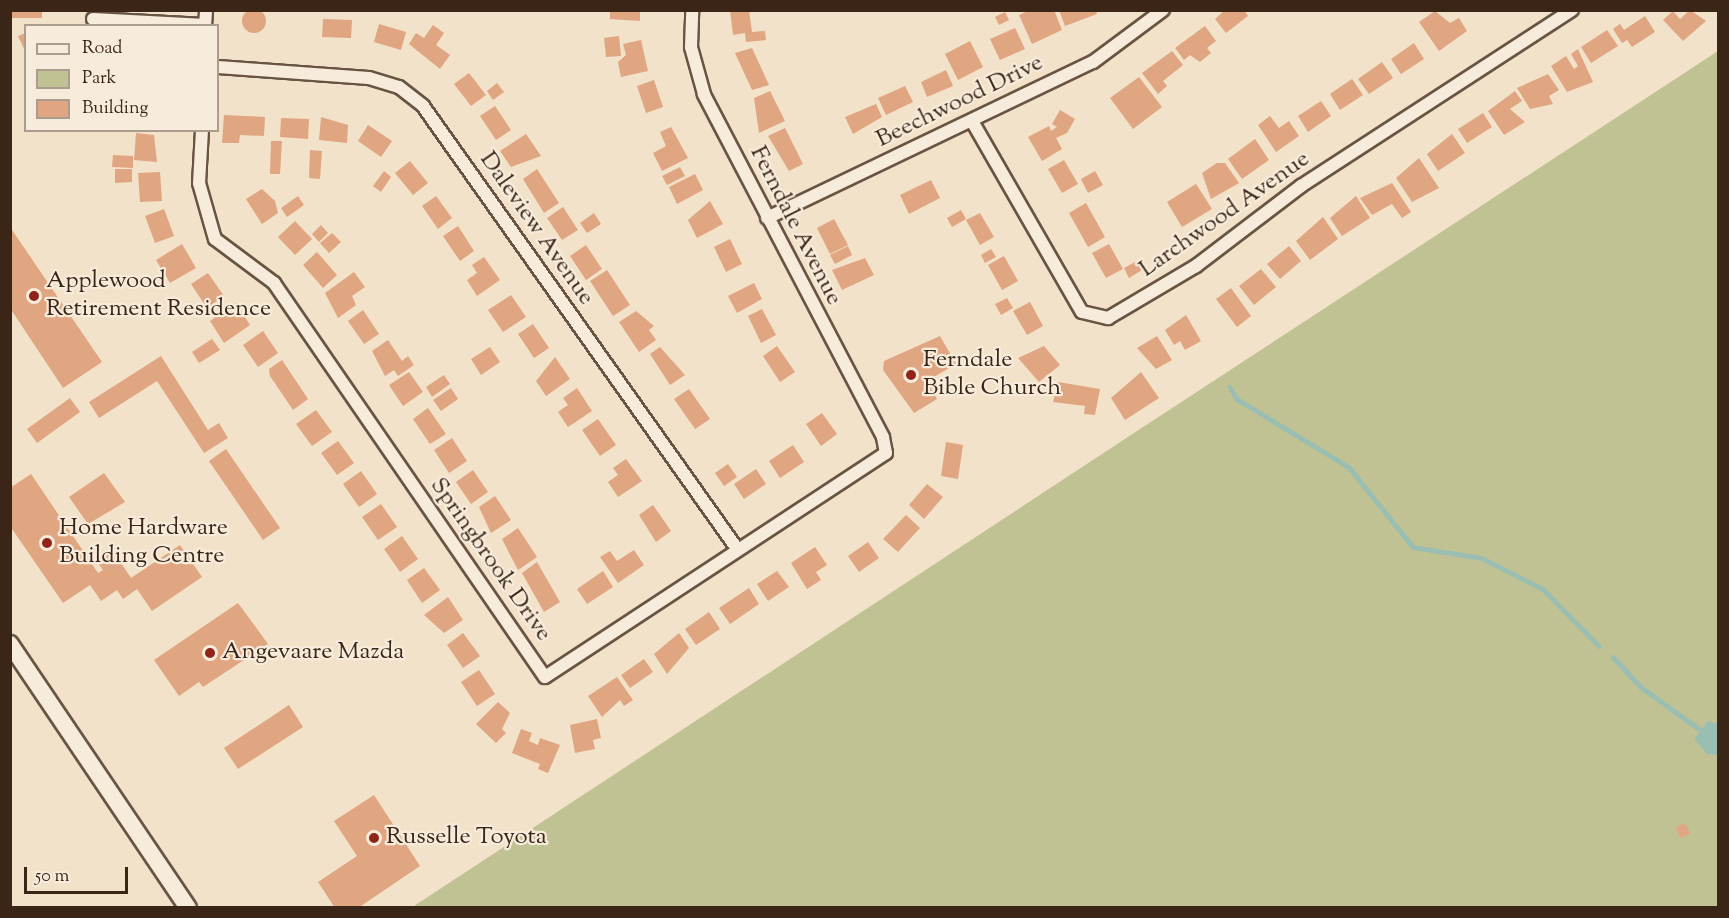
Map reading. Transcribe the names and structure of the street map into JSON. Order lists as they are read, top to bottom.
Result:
{
  "streets": {
    "street": [
      "Beechwood Drive",
      "Larchwood Avenue",
      "Ferndale Avenue",
      "Daleview Avenue",
      "Springbrook Drive"
    ]
  },
  "crossings": [
    ["Beechwood Drive", "Larchwood Avenue"],
    ["Beechwood Drive", "Ferndale Avenue"],
    ["Ferndale Avenue", "Springbrook Drive"],
    ["Daleview Avenue", "Springbrook Drive"]
  ],
  "places": [
    "Applewood Retirement Residence",
    "Ferndale Bible Church",
    "Home Hardware Building Centre",
    "Angevaare Mazda",
    "Russelle Toyota"
  ],
  "legend": ["Road", "Park", "Building"],
  "scale_bar": "50 m"
}
